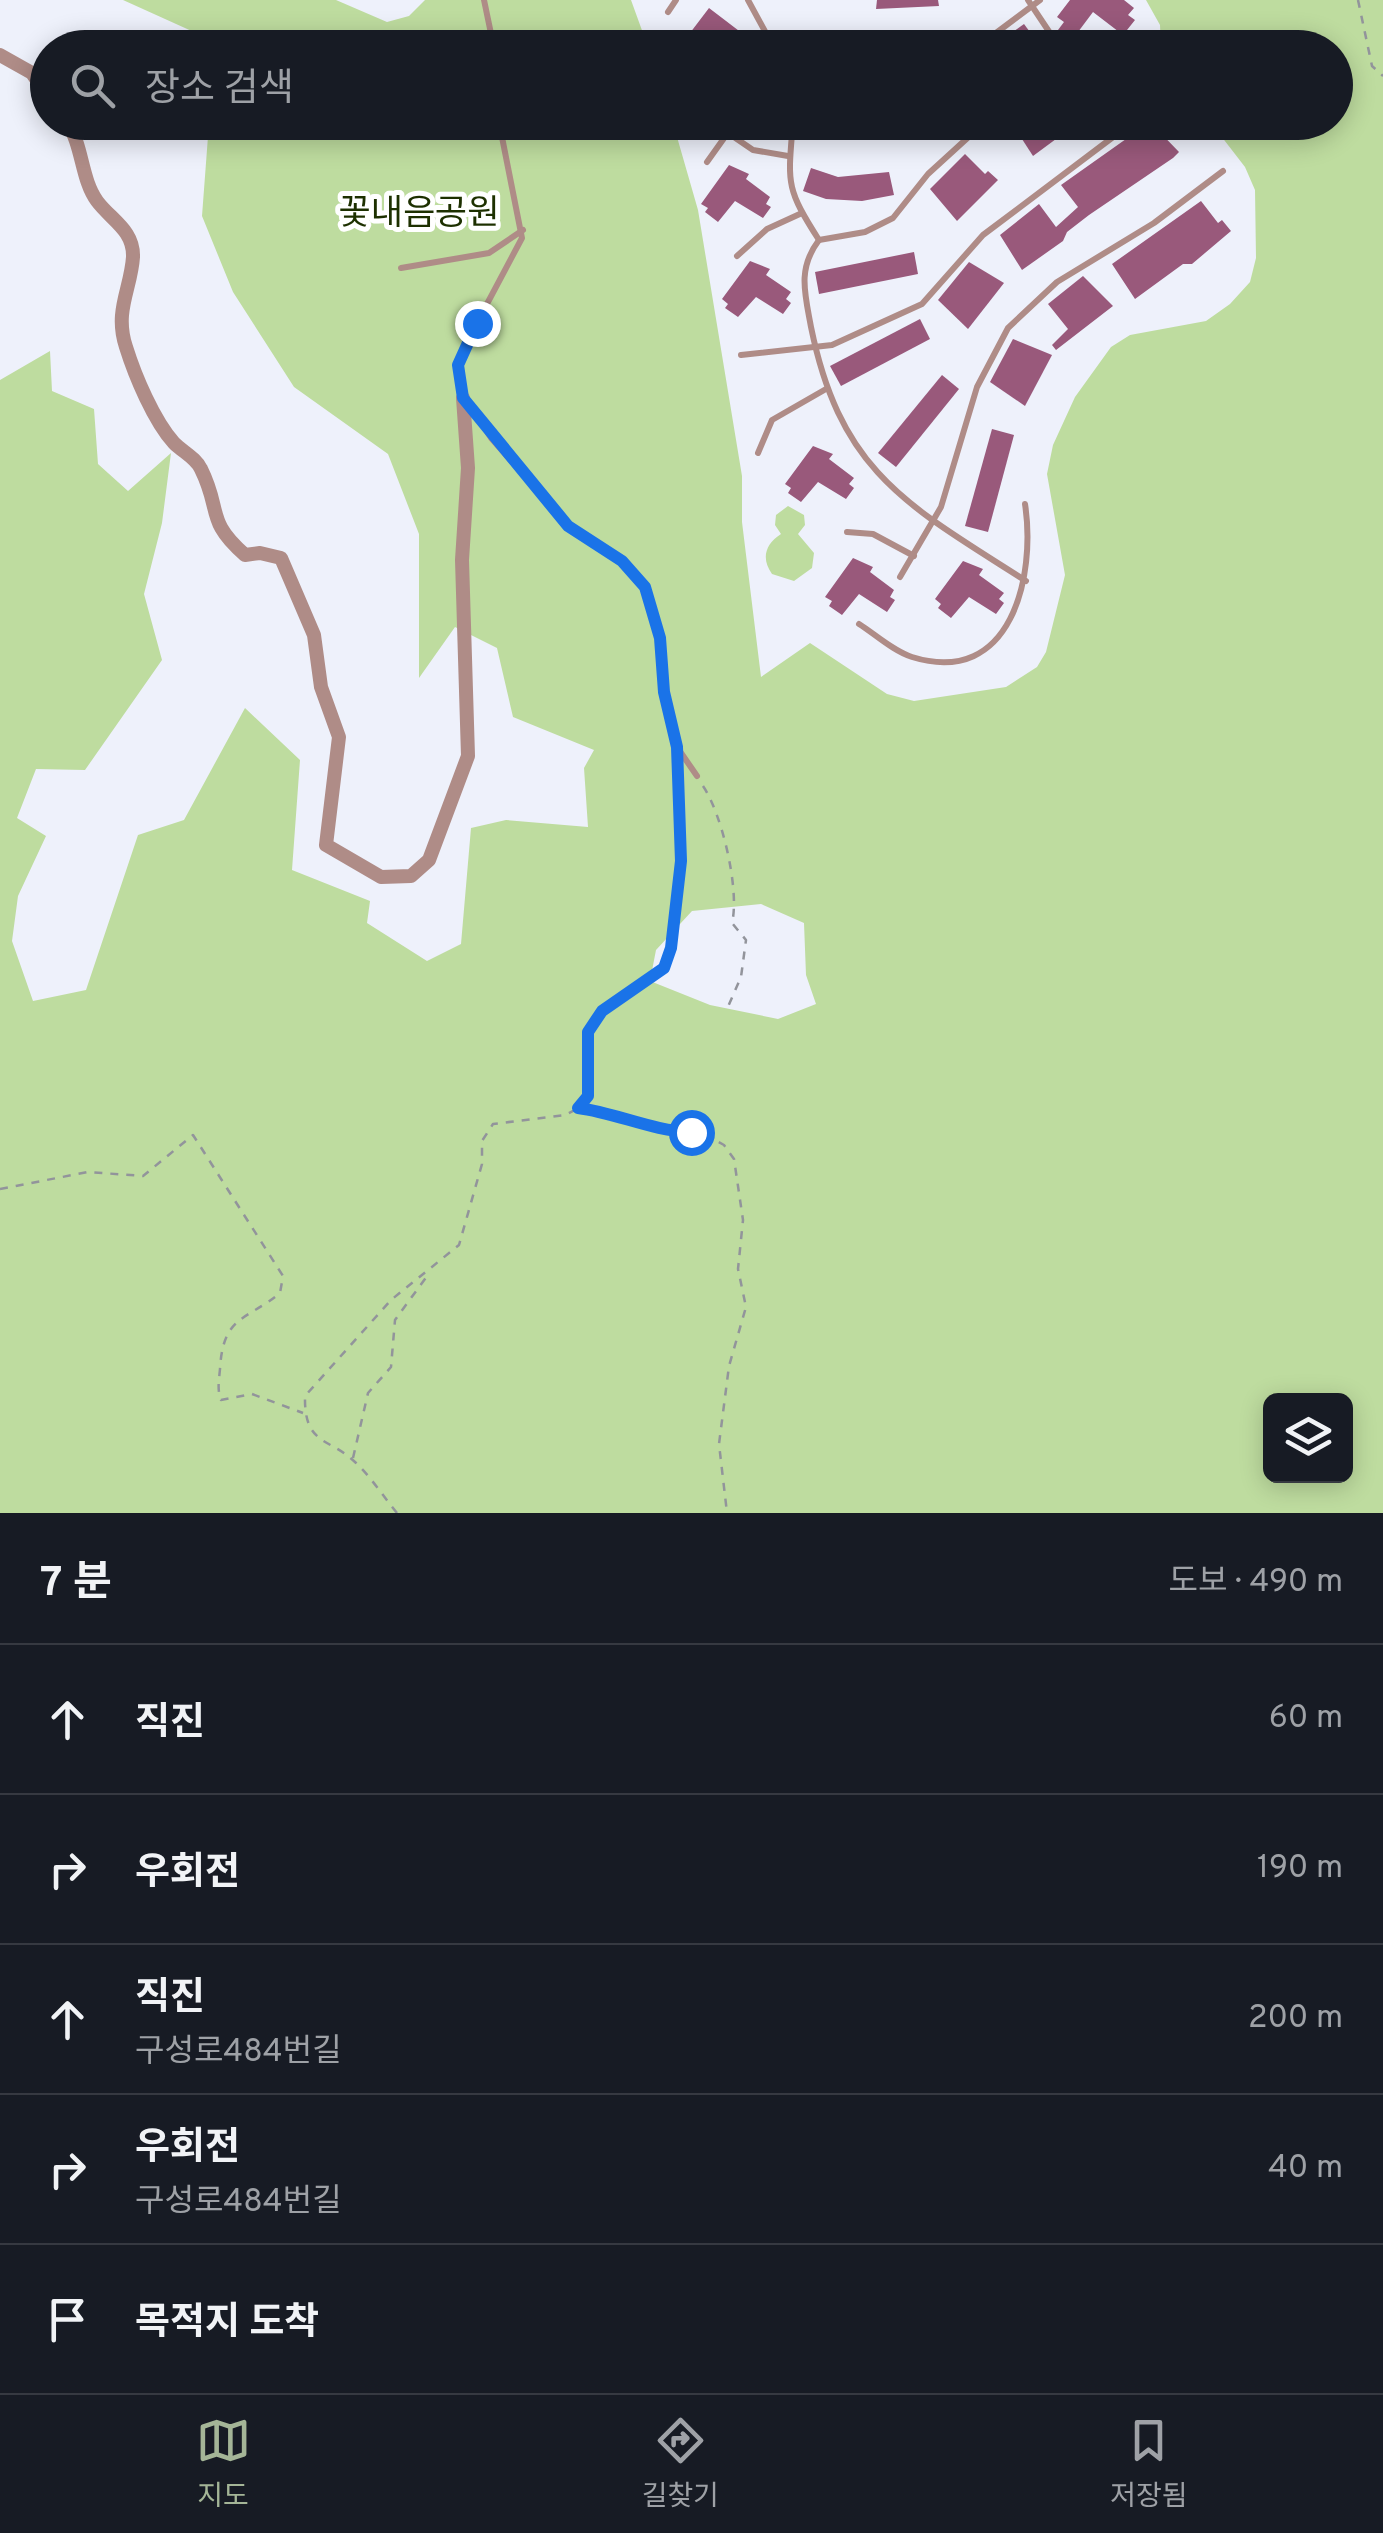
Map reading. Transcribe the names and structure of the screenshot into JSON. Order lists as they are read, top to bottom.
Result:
{
  "parks": ["꽃내음공원"],
  "page": {
    "search": "장소 검색",
    "heading": ["7 분", "도보 · 490 m"],
    "list": [
      ["직진", "60 m"],
      ["우회전", "190 m"],
      ["직진", "구성로484번길", "200 m"],
      ["우회전", "구성로484번길", "40 m"],
      "목적지 도착"
    ],
    "nav": ["지도", "길찾기", "저장됨"]
  }
}
